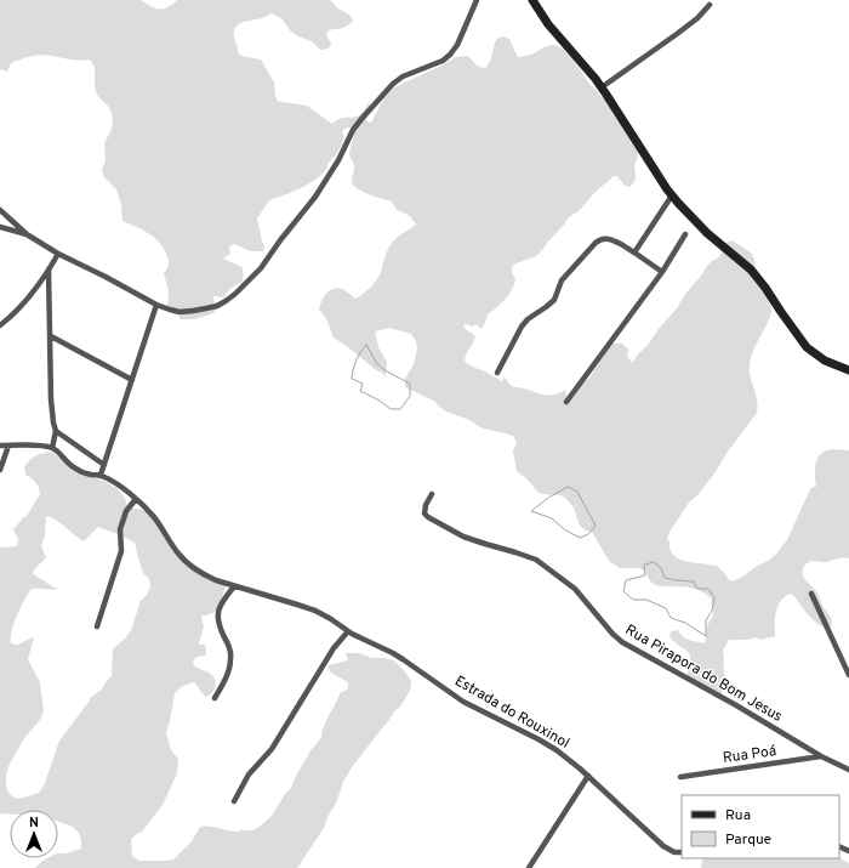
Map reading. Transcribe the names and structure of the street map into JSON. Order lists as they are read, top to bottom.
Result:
{
  "streets": {
    "street": ["Rua Pirapora do Bom Jesus", "Estrada do Rouxinol", "Rua Poá"]
  },
  "crossings": [
    ["Rua Pirapora do Bom Jesus", "Rua Poá"]
  ],
  "legend": ["Rua", "Parque"],
  "north": "top"
}
